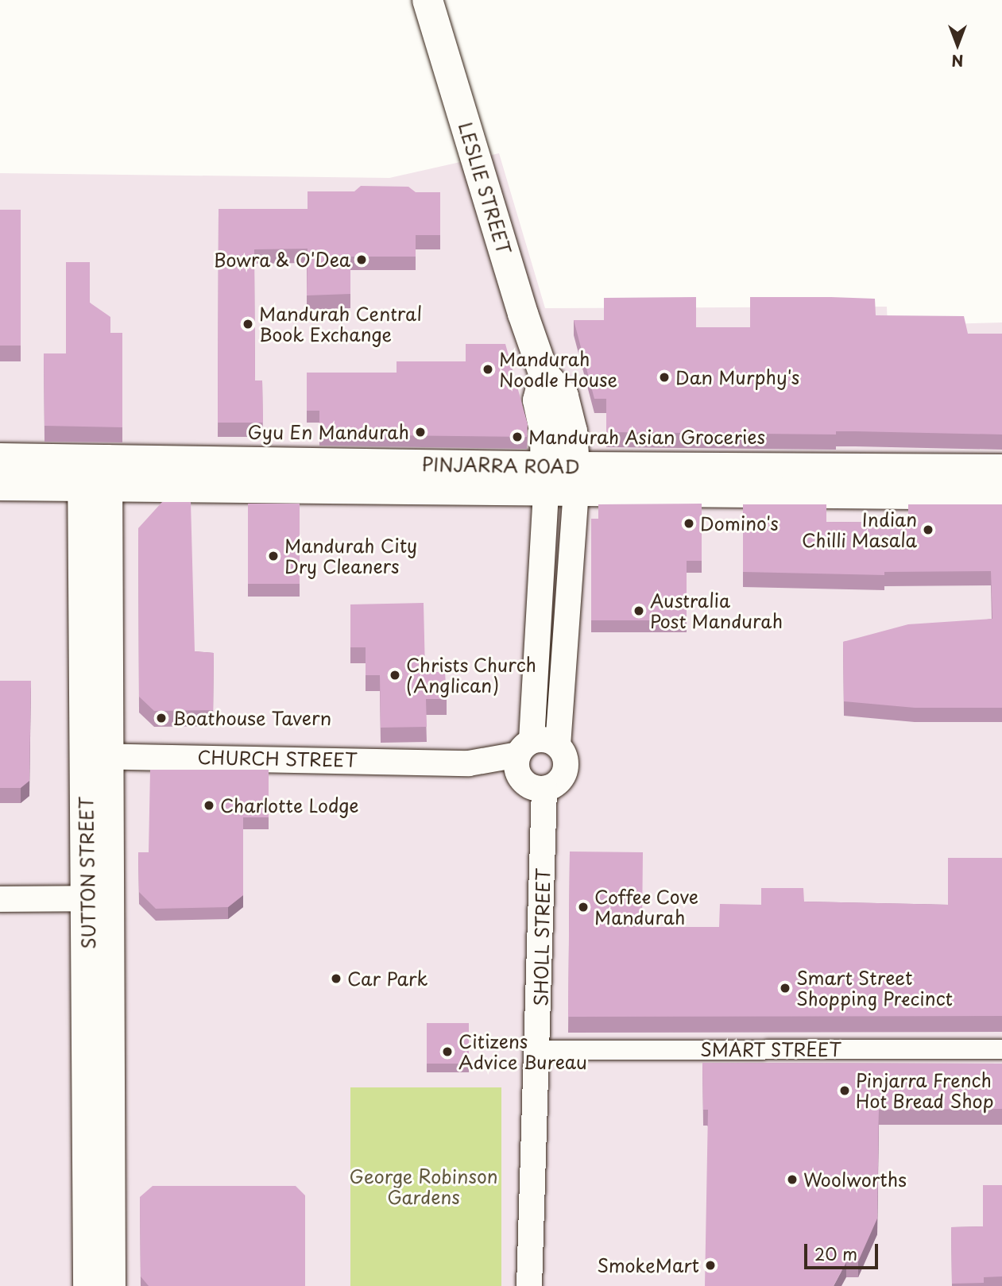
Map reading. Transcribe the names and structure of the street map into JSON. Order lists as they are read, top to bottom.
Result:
{
  "streets": {
    "main road": ["LESLIE STREET", "PINJARRA ROAD", "SUTTON STREET"],
    "street": ["CHURCH STREET", "SHOLL STREET", "SMART STREET"]
  },
  "crossings": [
    ["LESLIE STREET", "PINJARRA ROAD"],
    ["PINJARRA ROAD", "SUTTON STREET"],
    ["CHURCH STREET", "SUTTON STREET"],
    ["CHURCH STREET", "SHOLL STREET"],
    ["SHOLL STREET", "SMART STREET"]
  ],
  "parks": ["George Robinson Gardens"],
  "places": [
    "Bowra & O'Dea",
    "Mandurah Central Book Exchange",
    "Mandurah Noodle House",
    "Dan Murphy's",
    "Gyu En Mandurah",
    "Mandurah Asian Groceries",
    "Domino's",
    "Indian Chilli Masala",
    "Mandurah City Dry Cleaners",
    "Australia Post Mandurah",
    "Christs Church (Anglican)",
    "Boathouse Tavern",
    "Charlotte Lodge",
    "Coffee Cove Mandurah",
    "Car Park",
    "Smart Street Shopping Precinct",
    "Citizens Advice Bureau",
    "Pinjarra French Hot Bread Shop",
    "Woolworths",
    "SmokeMart"
  ],
  "scale_bar": "20 m",
  "north": "bottom"
}
